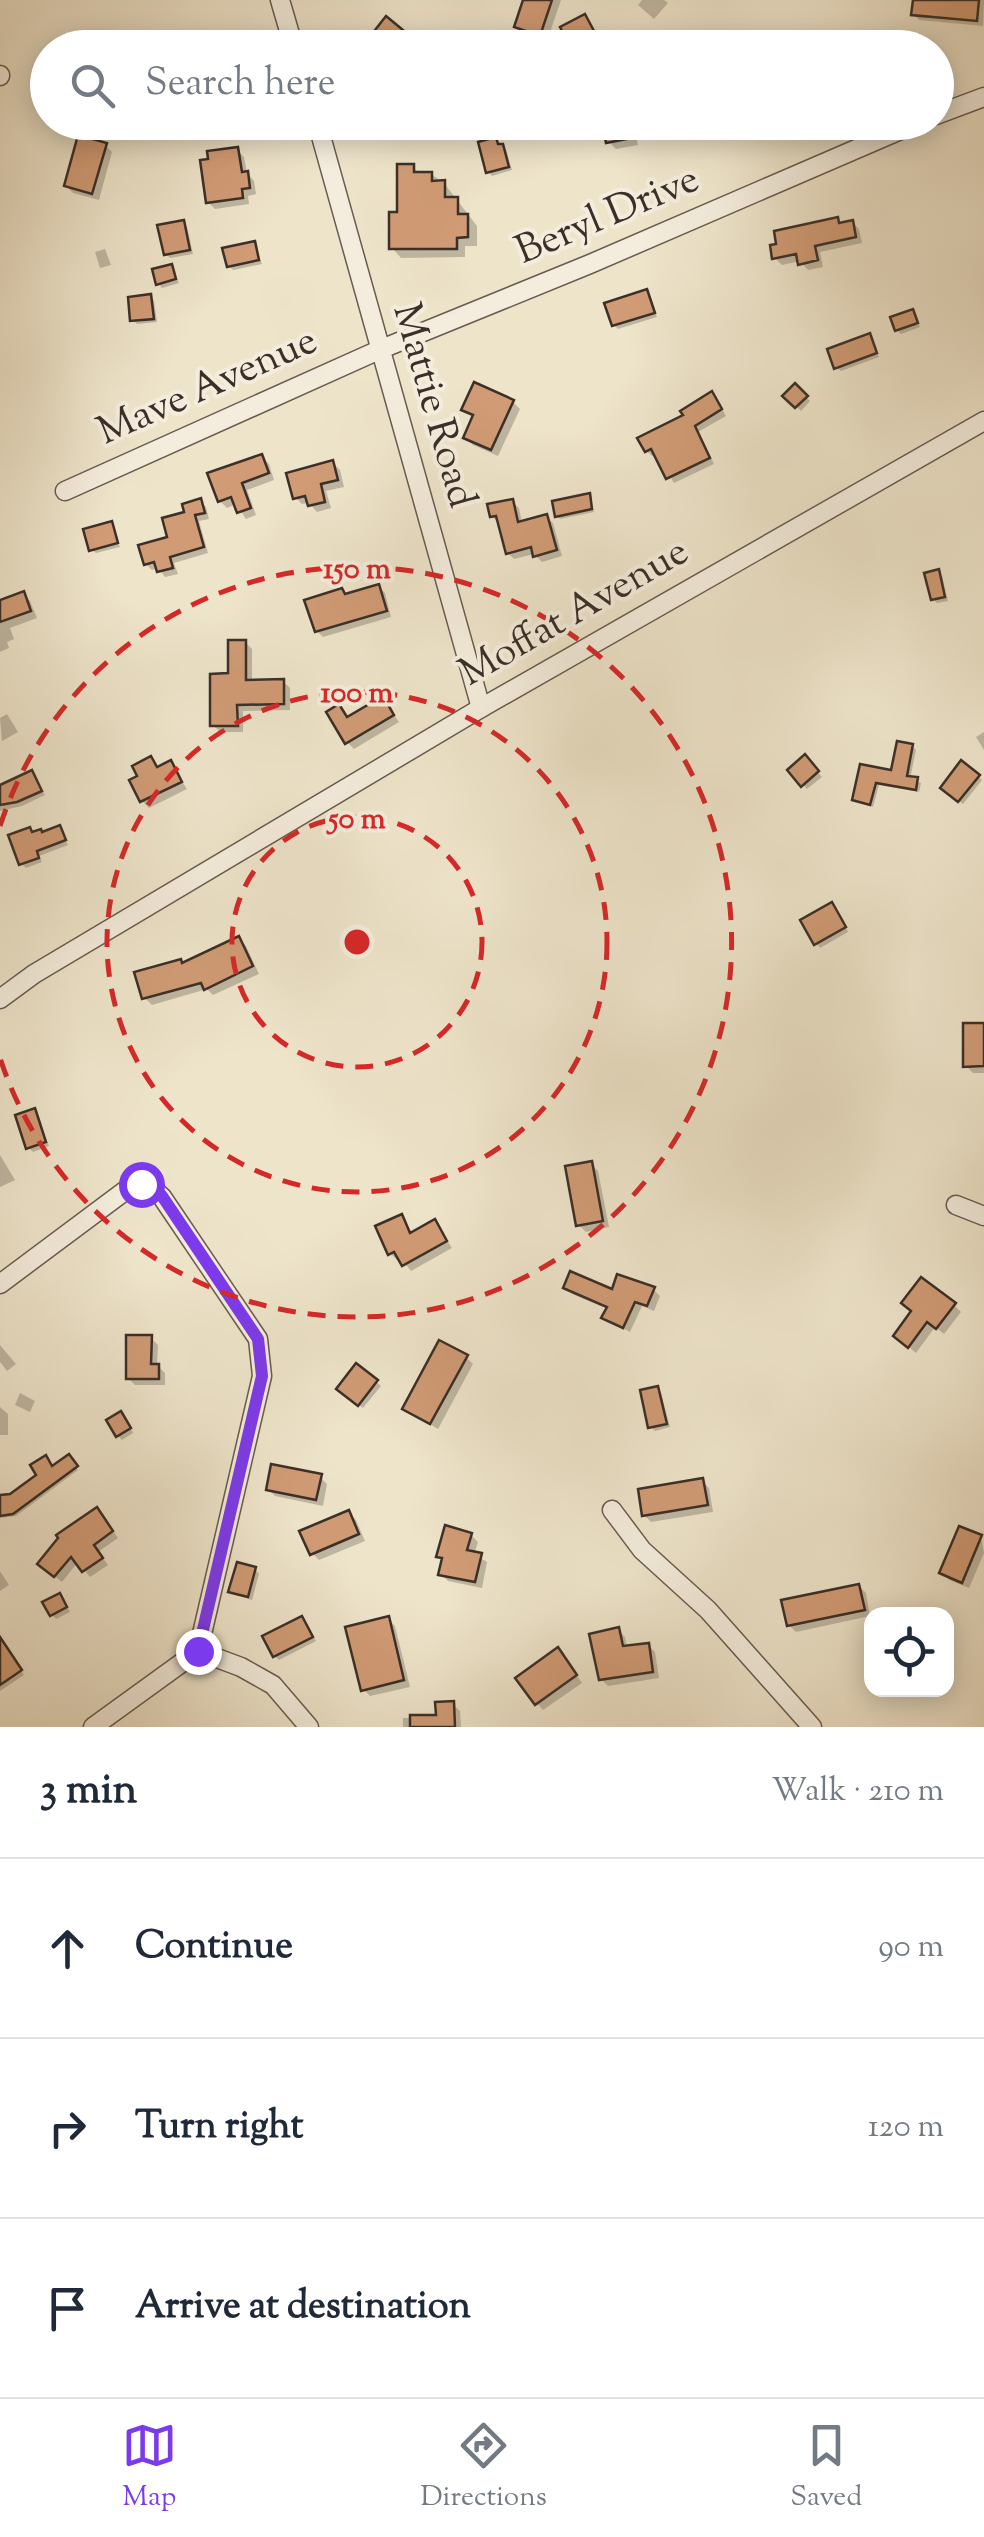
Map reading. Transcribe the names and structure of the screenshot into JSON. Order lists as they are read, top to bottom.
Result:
{
  "streets": {
    "street": [
      "Beryl Drive",
      "Mave Avenue",
      "Mattie Road",
      "Moffat Avenue"
    ]
  },
  "crossings": [
    ["Beryl Drive", "Mave Avenue"],
    ["Beryl Drive", "Mattie Road"],
    ["Mave Avenue", "Mattie Road"],
    ["Mattie Road", "Moffat Avenue"]
  ],
  "page": {
    "search": "Search here",
    "heading": ["3 min", "Walk · 210 m"],
    "list": [
      ["Continue", "90 m"],
      ["Turn right", "120 m"],
      "Arrive at destination"
    ],
    "nav": ["Map", "Directions", "Saved"]
  },
  "rings": ["150 m", "100 m", "50 m"]
}
